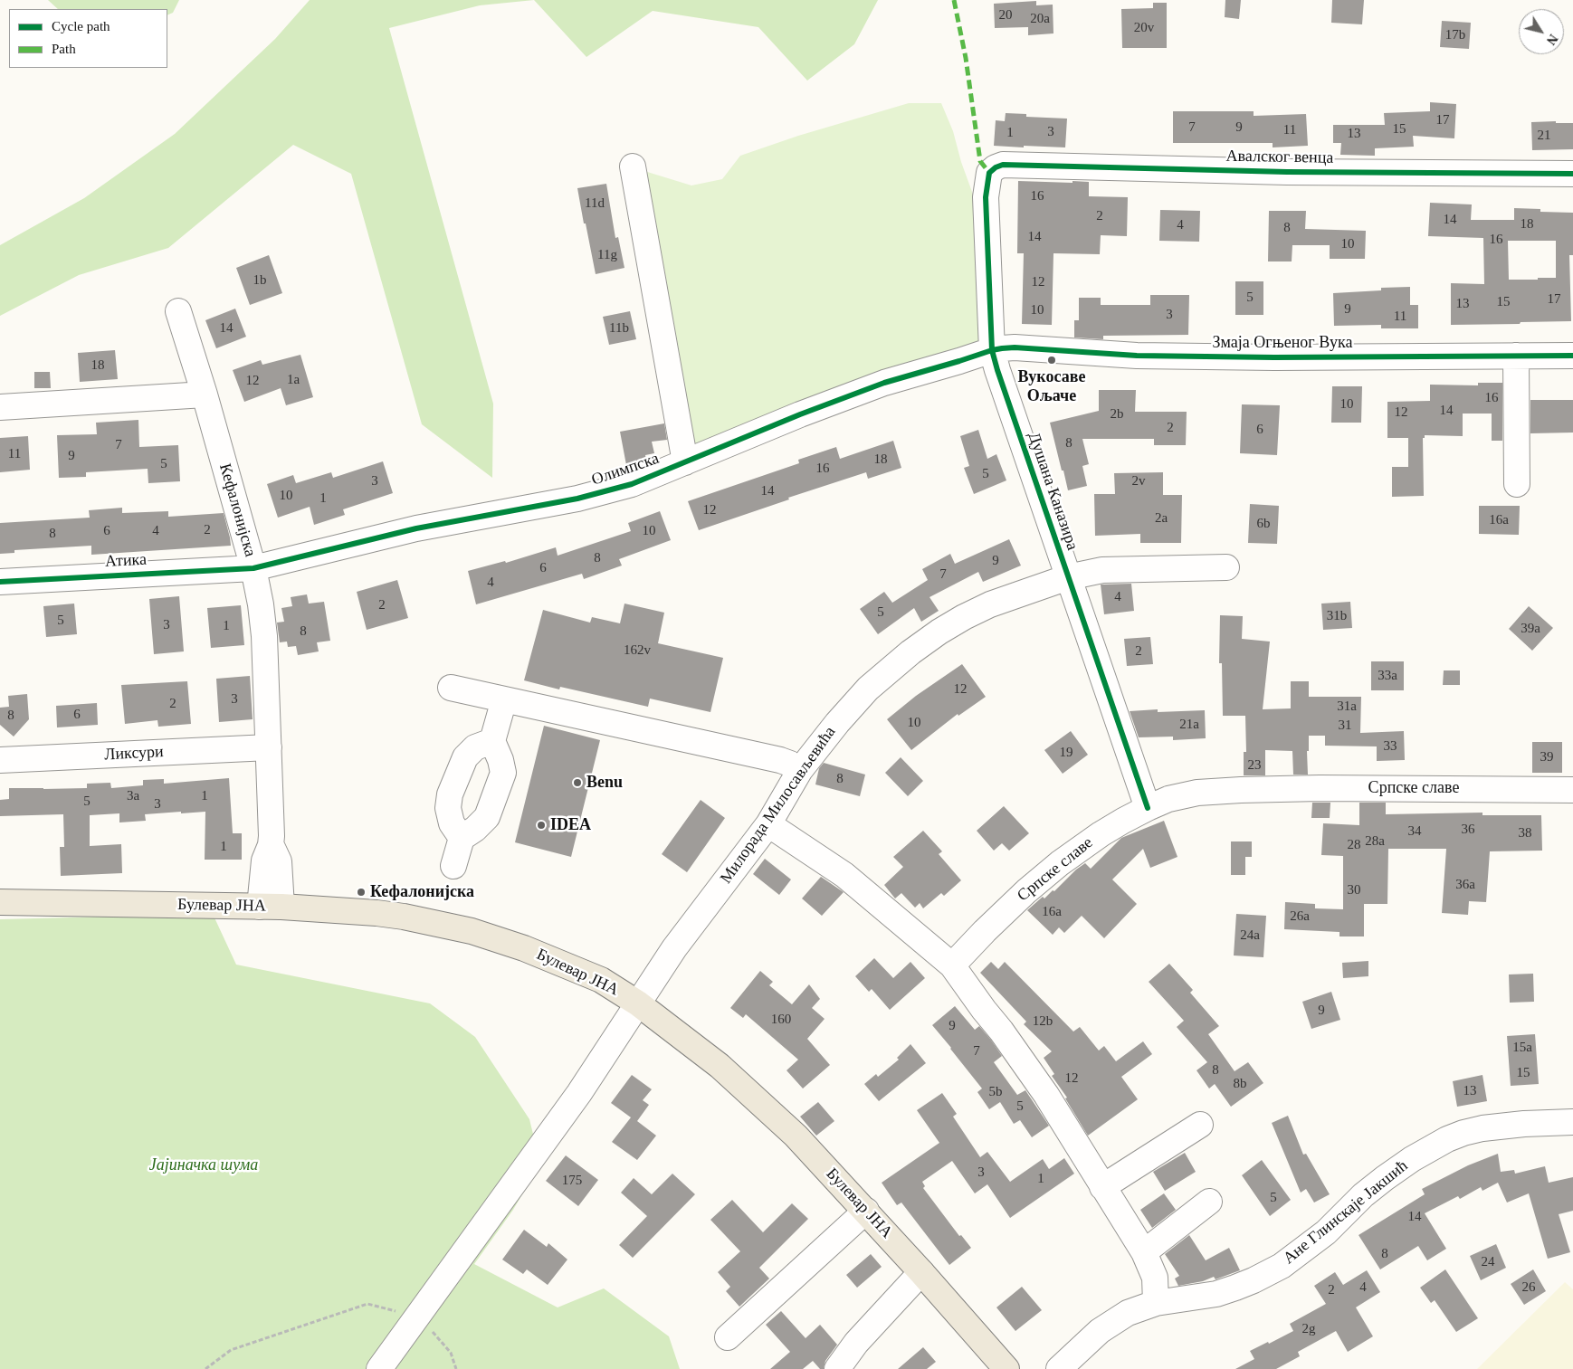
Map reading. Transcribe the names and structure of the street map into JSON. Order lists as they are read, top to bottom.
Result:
{
  "streets": {
    "main road": ["Булевар ЈНА"],
    "street": [
      "Авалског венца",
      "Змаја Огњеног Вука",
      "Олимпска",
      "Душана Каназира",
      "Кефалонијска",
      "Атика",
      "Ликсури",
      "Српске славе",
      "Милорада Милосављевића",
      "Ане Глинскаје Јакшић"
    ]
  },
  "crossings": [
    ["Авалског венца", "Душана Каназира"],
    ["Змаја Огњеног Вука", "Олимпска"],
    ["Змаја Огњеног Вука", "Душана Каназира"],
    ["Олимпска", "Душана Каназира"],
    ["Олимпска", "Кефалонијска"],
    ["Олимпска", "Атика"],
    ["Душана Каназира", "Српске славе"],
    ["Душана Каназира", "Милорада Милосављевића"],
    ["Кефалонијска", "Атика"],
    ["Кефалонијска", "Ликсури"],
    ["Кефалонијска", "Булевар ЈНА"],
    ["Милорада Милосављевића", "Булевар ЈНА"]
  ],
  "parks": ["Јајиначка шума"],
  "places": [
    "Вукосаве Ољаче",
    "Benu",
    "IDEA",
    "Кефалонијска"
  ],
  "house_numbers": [
    "20",
    "20a",
    "20v",
    "17b",
    "17",
    "7",
    "9",
    "15",
    "11",
    "3",
    "1",
    "13",
    "21",
    "16",
    "11d",
    "2",
    "14",
    "18",
    "4",
    "8",
    "14",
    "16",
    "10",
    "11g",
    "1b",
    "12",
    "5",
    "17",
    "15",
    "13",
    "9",
    "10",
    "3",
    "11",
    "14",
    "11b",
    "18",
    "1a",
    "12",
    "16",
    "10",
    "14",
    "12",
    "2b",
    "2",
    "6",
    "8",
    "7",
    "11",
    "9",
    "18",
    "5",
    "16",
    "5",
    "3",
    "2v",
    "14",
    "10",
    "1",
    "12",
    "2a",
    "16a",
    "6b",
    "2",
    "6",
    "4",
    "10",
    "8",
    "8",
    "9",
    "6",
    "7",
    "4",
    "4",
    "2",
    "5",
    "31b",
    "5",
    "3",
    "1",
    "39a",
    "8",
    "162v",
    "2",
    "33a",
    "12",
    "3",
    "2",
    "31a",
    "6",
    "8",
    "10",
    "21a",
    "31",
    "33",
    "19",
    "39",
    "23",
    "8",
    "3a",
    "1",
    "5",
    "3",
    "36",
    "34",
    "38",
    "28a",
    "28",
    "1",
    "36a",
    "30",
    "16a",
    "26a",
    "24a",
    "9",
    "160",
    "12b",
    "9",
    "15a",
    "7",
    "8",
    "15",
    "12",
    "8b",
    "13",
    "5b",
    "5",
    "3",
    "1",
    "175",
    "5",
    "14",
    "8",
    "24",
    "4",
    "26",
    "2",
    "2g"
  ],
  "legend": ["Cycle path", "Path"],
  "north": "bottom right"
}
